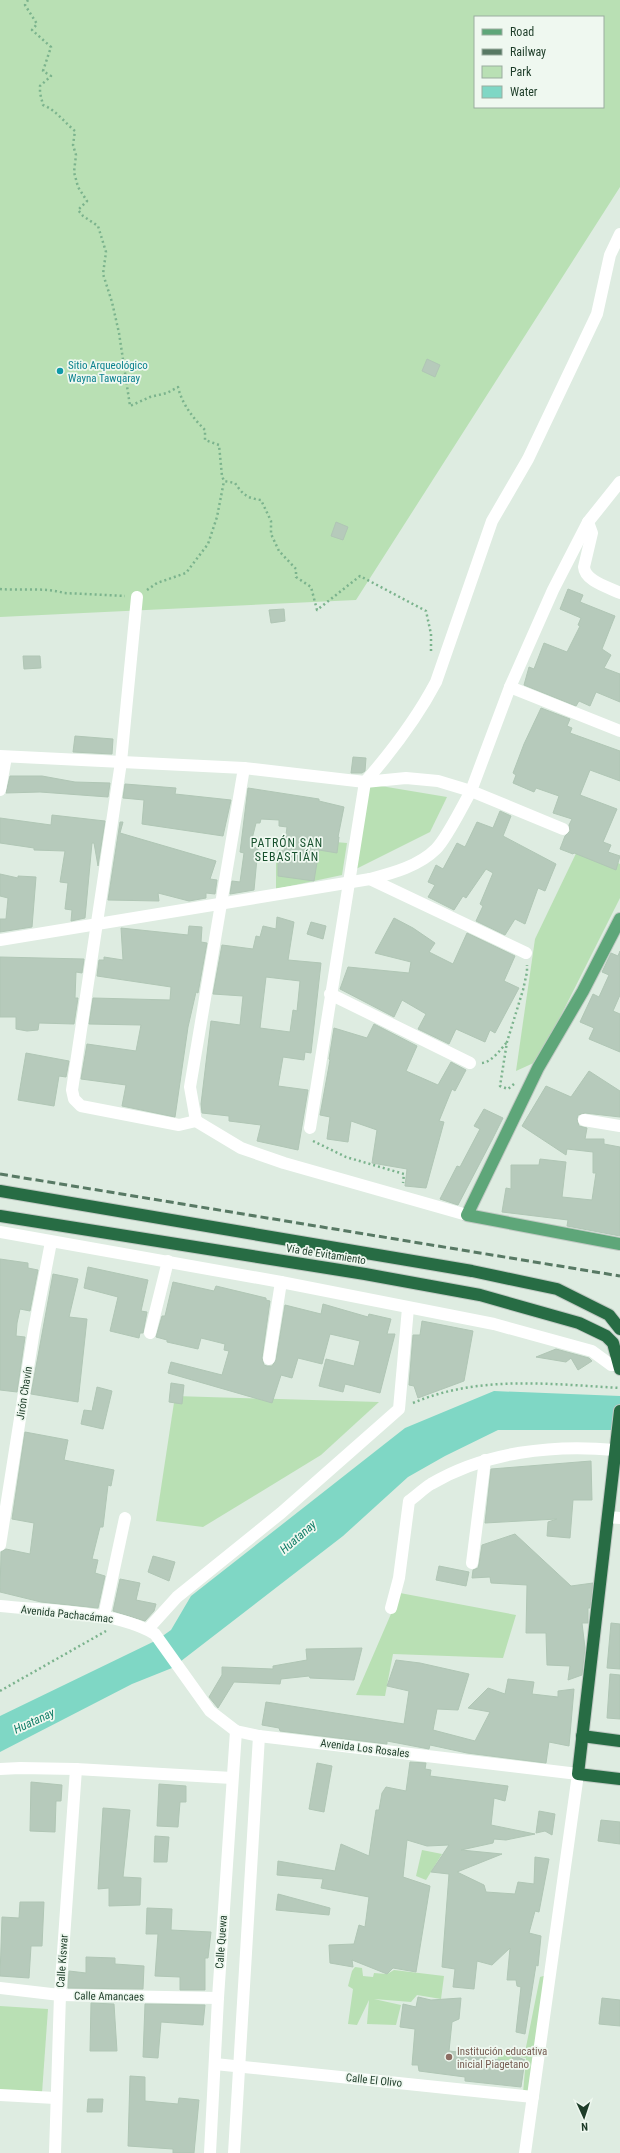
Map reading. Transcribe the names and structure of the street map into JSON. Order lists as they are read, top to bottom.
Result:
{
  "streets": {
    "highway": ["Vía de Evitamiento"],
    "street": [
      "Jirón Chavín",
      "Avenida Pachacámac",
      "Avenida Los Rosales",
      "Calle Quewa",
      "Calle Kiswar",
      "Calle Amancaes",
      "Calle El Olivo"
    ]
  },
  "crossings": [
    ["Avenida Pachacámac", "Avenida Los Rosales"],
    ["Avenida Los Rosales", "Calle Quewa"],
    ["Calle Quewa", "Calle Amancaes"],
    ["Calle Quewa", "Calle El Olivo"],
    ["Calle Kiswar", "Calle Amancaes"]
  ],
  "districts": ["PATRÓN SAN SEBASTIÁN"],
  "water": ["Huatanay"],
  "places": ["Sitio Arqueológico Wayna Tawqaray", "Institución educativa inicial Piagetano"],
  "legend": [
    "Road",
    "Railway",
    "Park",
    "Water"
  ],
  "north": "bottom"
}
